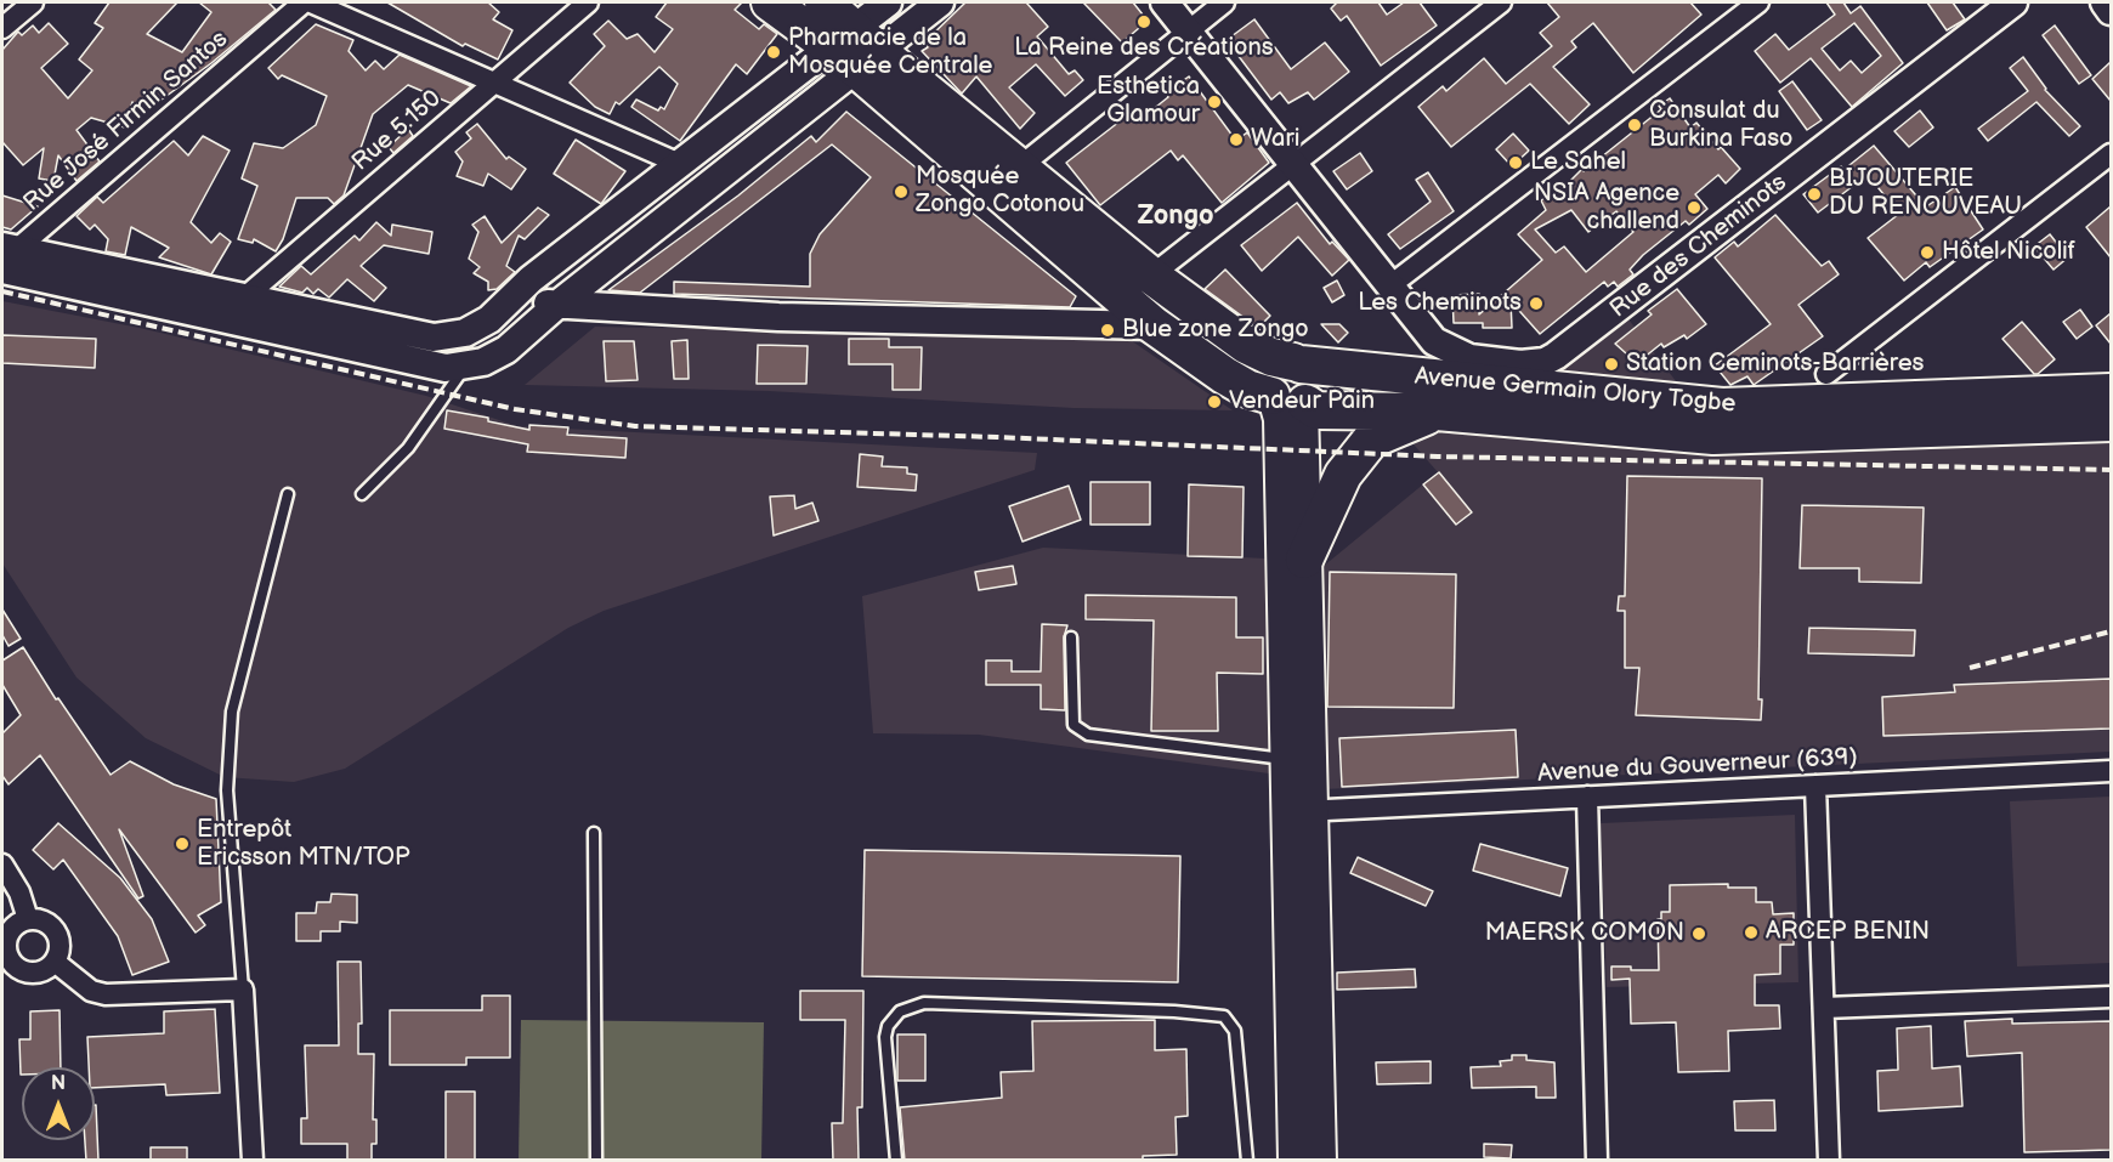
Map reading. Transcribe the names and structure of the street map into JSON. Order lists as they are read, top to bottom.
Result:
{
  "streets": {
    "highway": ["Avenue Germain Olory Togbe"],
    "main road": ["Rue des Cheminots"],
    "street": ["Rue José Firmin Santos", "Rue 5.150", "Avenue du Gouverneur (639)"]
  },
  "districts": ["Zongo"],
  "places": [
    "La Reine des Créations",
    "Pharmacie de la Mosquée Centrale",
    "Esthetica Glamour",
    "Consulat du Burkina Faso",
    "Wari",
    "Le Sahel",
    "Mosquée Zongo Cotonou",
    "BIJOUTERIE DU RENOUVEAU",
    "NSIA Agence challend",
    "Hôtel Nicolif",
    "Les Cheminots",
    "Blue zone Zongo",
    "Station Ceminots-Barrières",
    "Vendeur Pain",
    "Entrepôt Ericsson MTN/TOP",
    "ARCEP BENIN",
    "MAERSK COMON"
  ],
  "north": "top"
}
